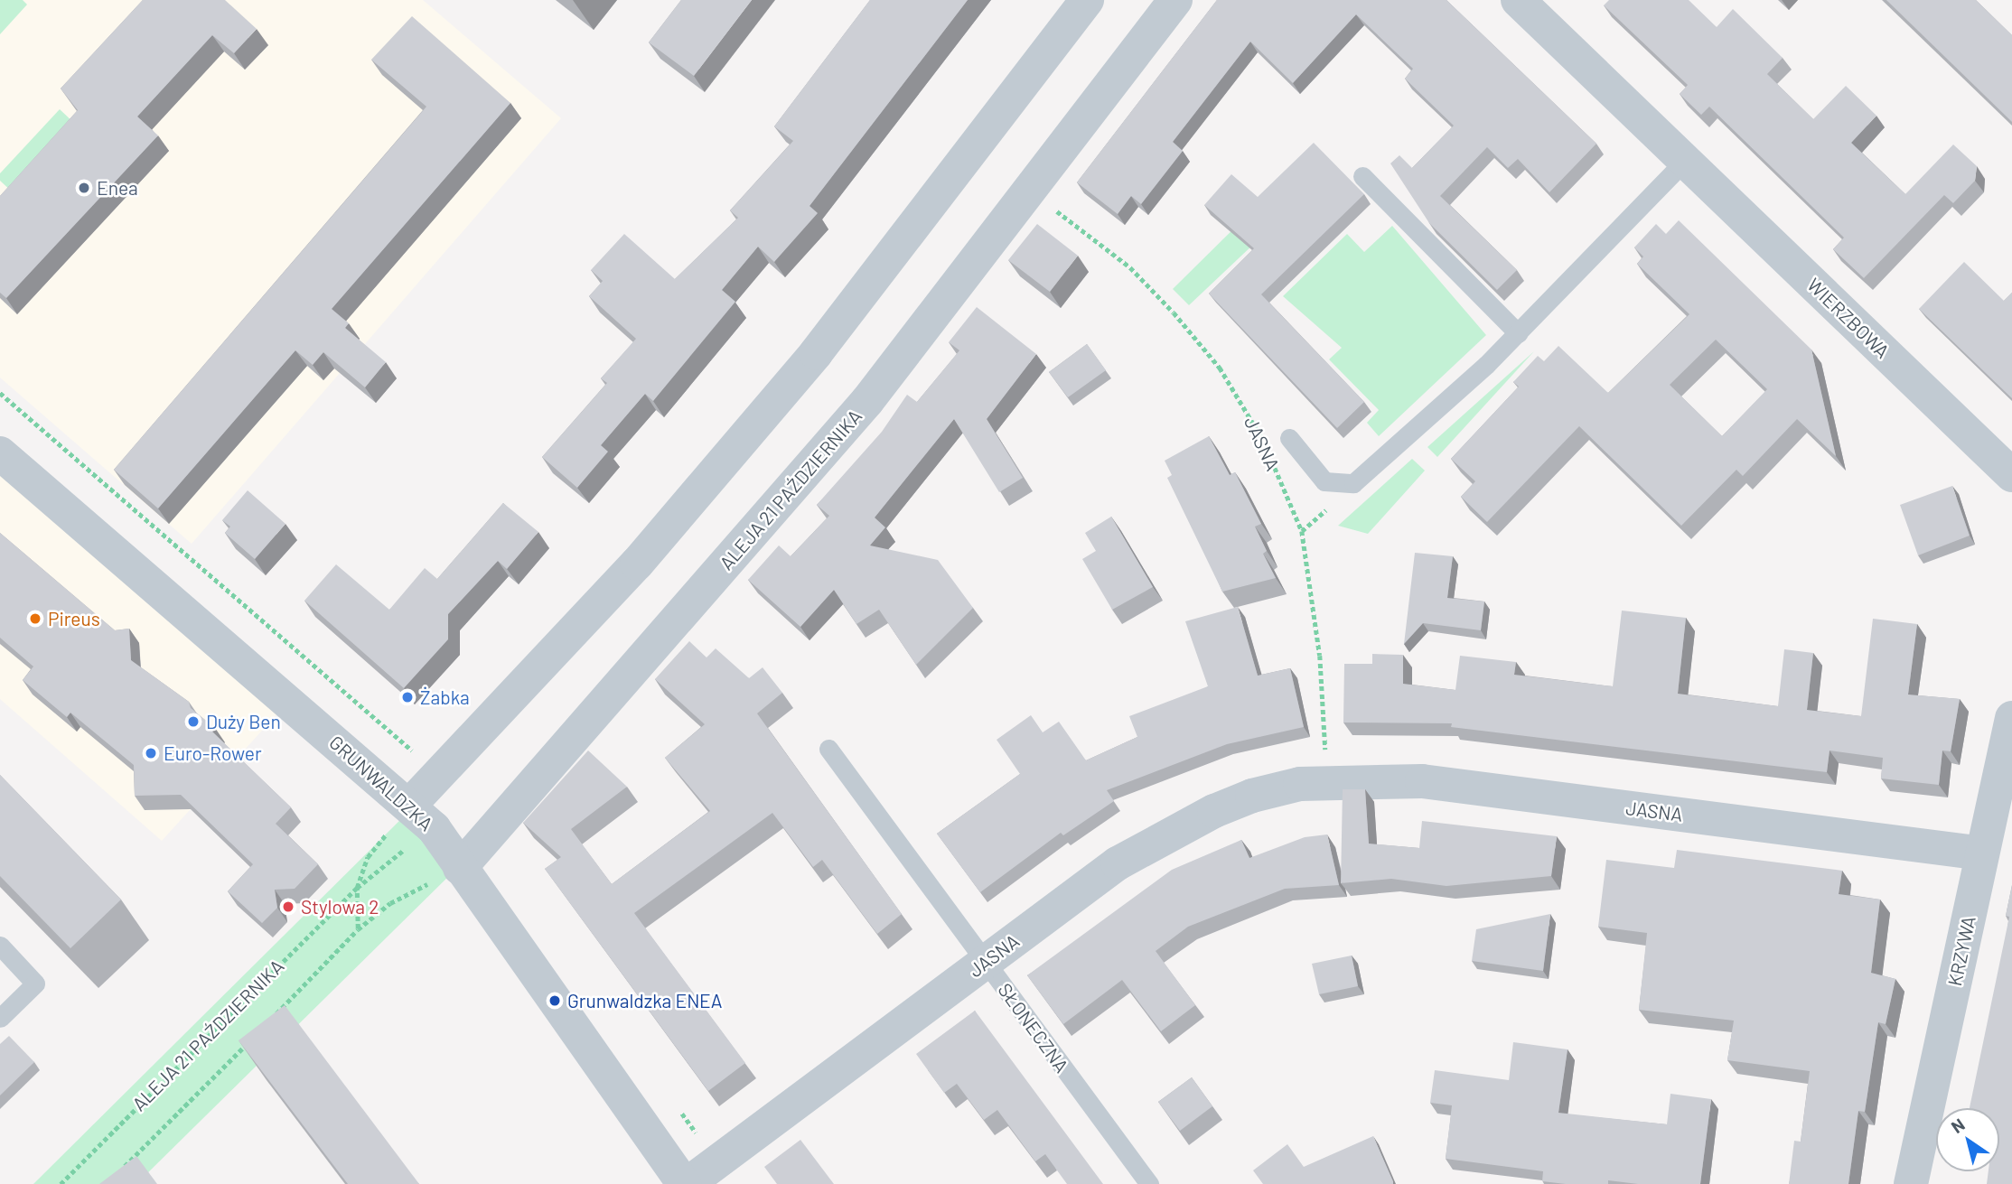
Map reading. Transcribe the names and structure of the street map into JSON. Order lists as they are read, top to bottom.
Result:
{
  "streets": {
    "street": [
      "WIERZBOWA",
      "JASNA",
      "ALEJA 21 PAŹDZIERNIKA",
      "GRUNWALDZKA",
      "KRZYWA"
    ],
    "lane": ["SŁONECZNA"]
  },
  "crossings": [
    ["JASNA", "ALEJA 21 PAŹDZIERNIKA"],
    ["JASNA", "GRUNWALDZKA"],
    ["JASNA", "KRZYWA"],
    ["JASNA", "SŁONECZNA"],
    ["ALEJA 21 PAŹDZIERNIKA", "GRUNWALDZKA"]
  ],
  "places": [
    "Enea",
    "Pireus",
    "Żabka",
    "Duży Ben",
    "Euro-Rower",
    "Stylowa 2",
    "Grunwaldzka ENEA"
  ],
  "north": "top left"
}
